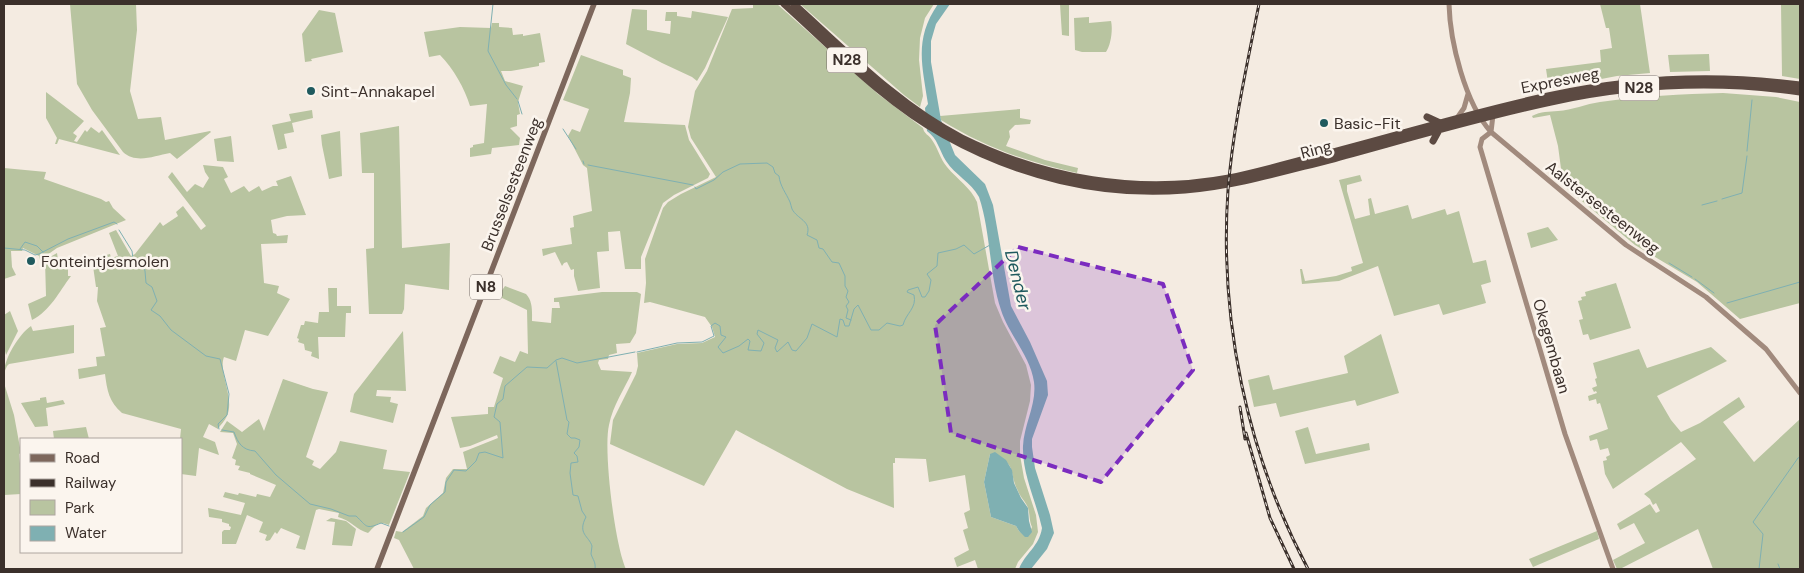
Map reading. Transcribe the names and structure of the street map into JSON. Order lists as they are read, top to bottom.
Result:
{
  "streets": {
    "highway": ["N28", "Expresweg", "Ring"],
    "main road": [
      "Brusselsesteenweg",
      "Aalstersesteenweg",
      "N8",
      "Okegembaan"
    ]
  },
  "crossings": [
    ["N28", "Ring"],
    ["Expresweg", "Ring"],
    ["Expresweg", "Aalstersesteenweg"],
    ["Ring", "Aalstersesteenweg"],
    ["Aalstersesteenweg", "Okegembaan"]
  ],
  "water": ["Dender"],
  "places": ["Sint-Annakapel", "Basic-Fit", "Fonteintjesmolen"],
  "legend": [
    "Road",
    "Railway",
    "Park",
    "Water"
  ]
}
